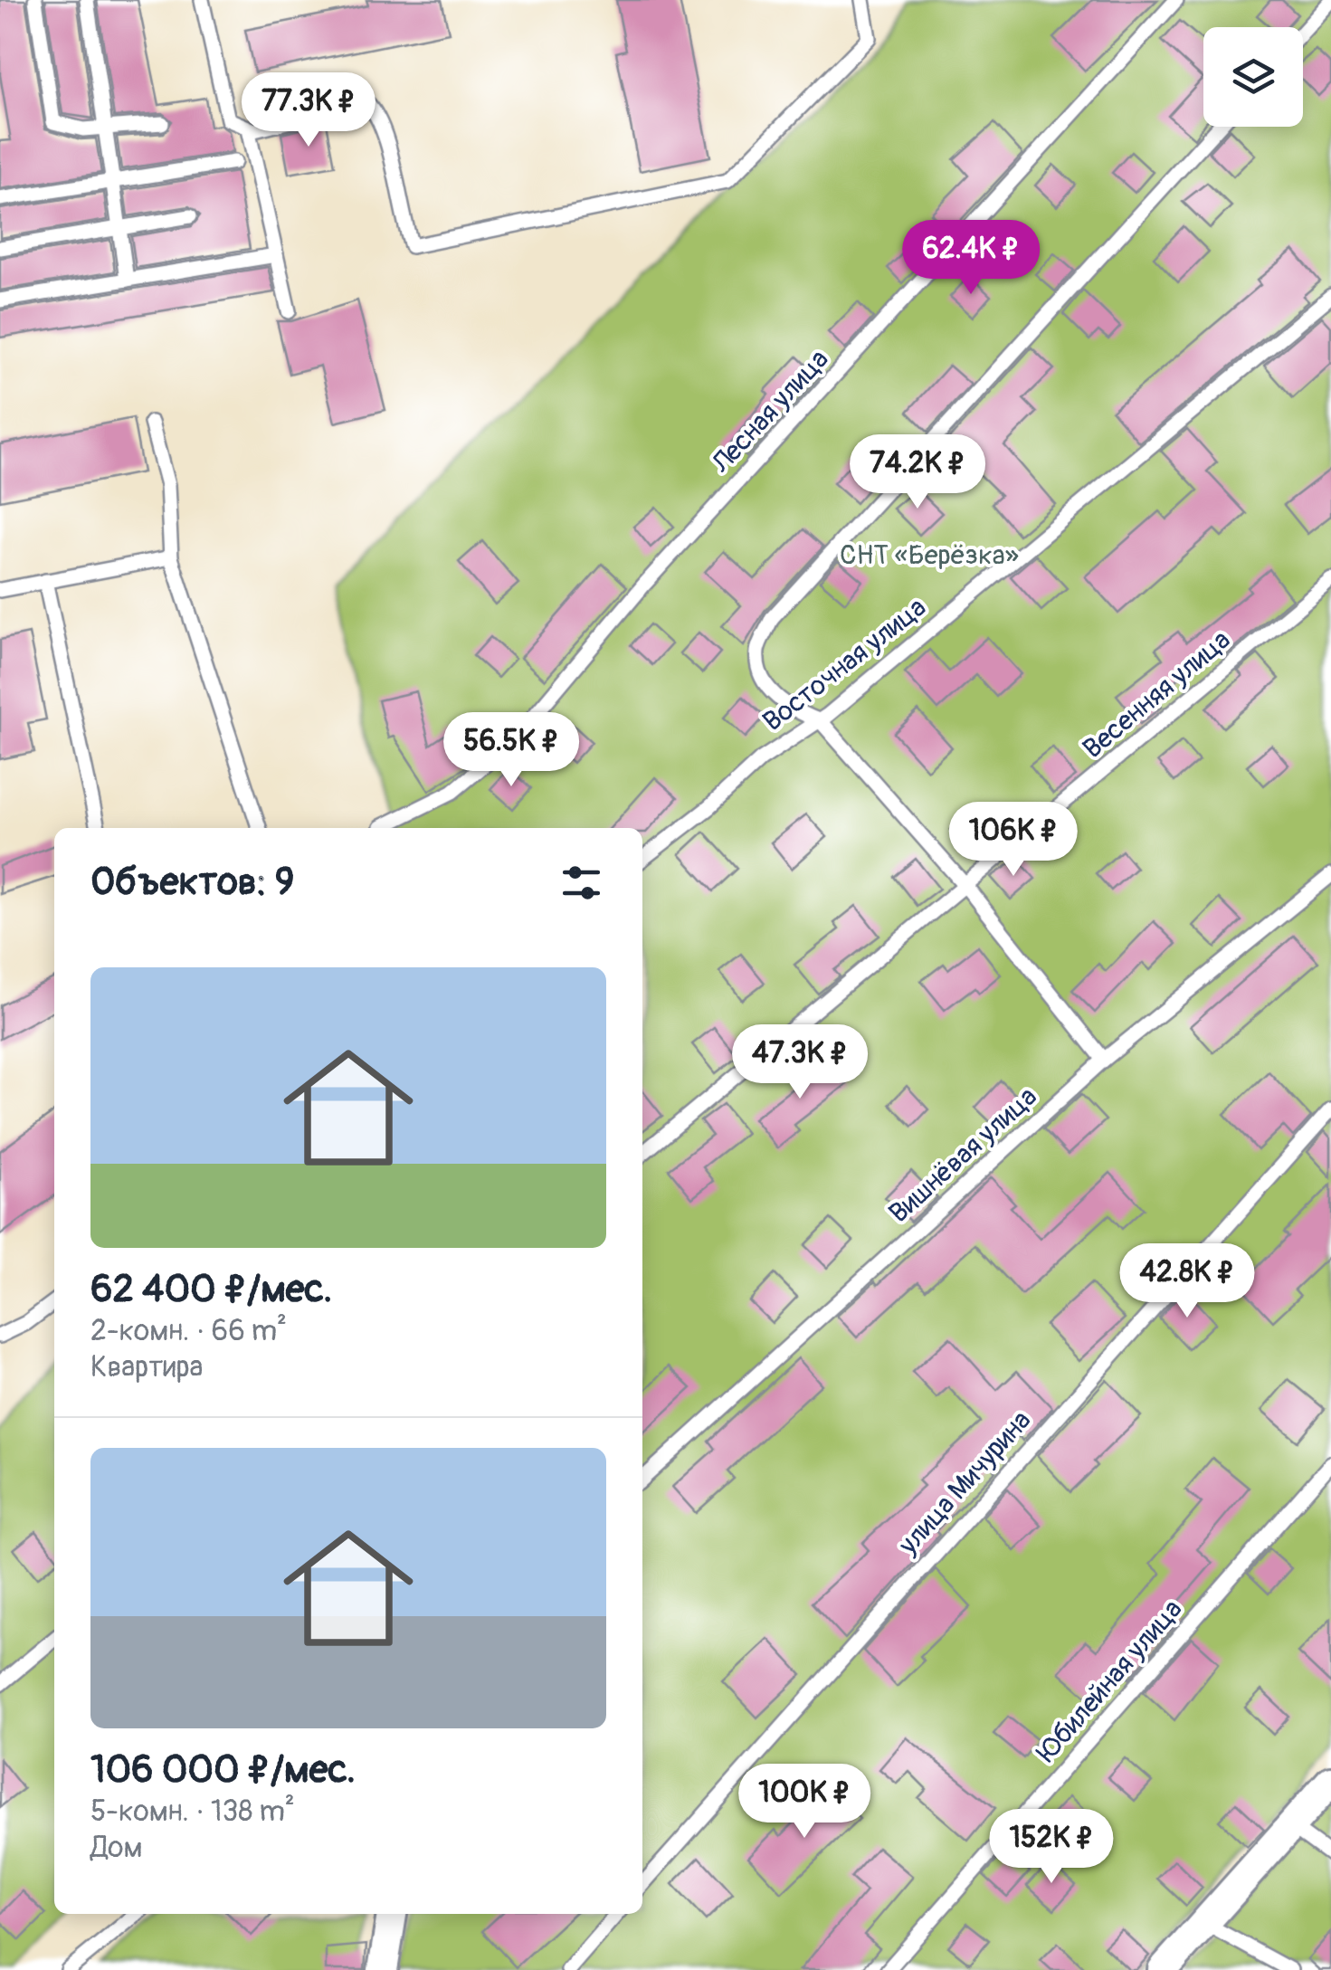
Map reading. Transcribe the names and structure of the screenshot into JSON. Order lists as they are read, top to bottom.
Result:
{
  "streets": {
    "lane": [
      "Лесная улица",
      "Восточная улица",
      "Весенняя улица",
      "Вишнёвая улица",
      "улица Мичурина",
      "Юбилейная улица"
    ]
  },
  "parks": ["СНТ «Берёзка»"],
  "page": {
    "price": [
      "77.3K ₽",
      "62.4K ₽",
      "74.2K ₽",
      "56.5K ₽",
      "106K ₽",
      "47.3K ₽",
      "42.8K ₽",
      "100K ₽",
      "152K ₽"
    ],
    "heading": "Объектов: 9",
    "list": [
      {
        "name": "62 400 ₽/мес.",
        "note": "2-комн. · 66 m² · Квартира"
      },
      {
        "name": "106 000 ₽/мес.",
        "note": "5-комн. · 138 m² · Дом"
      }
    ]
  }
}
